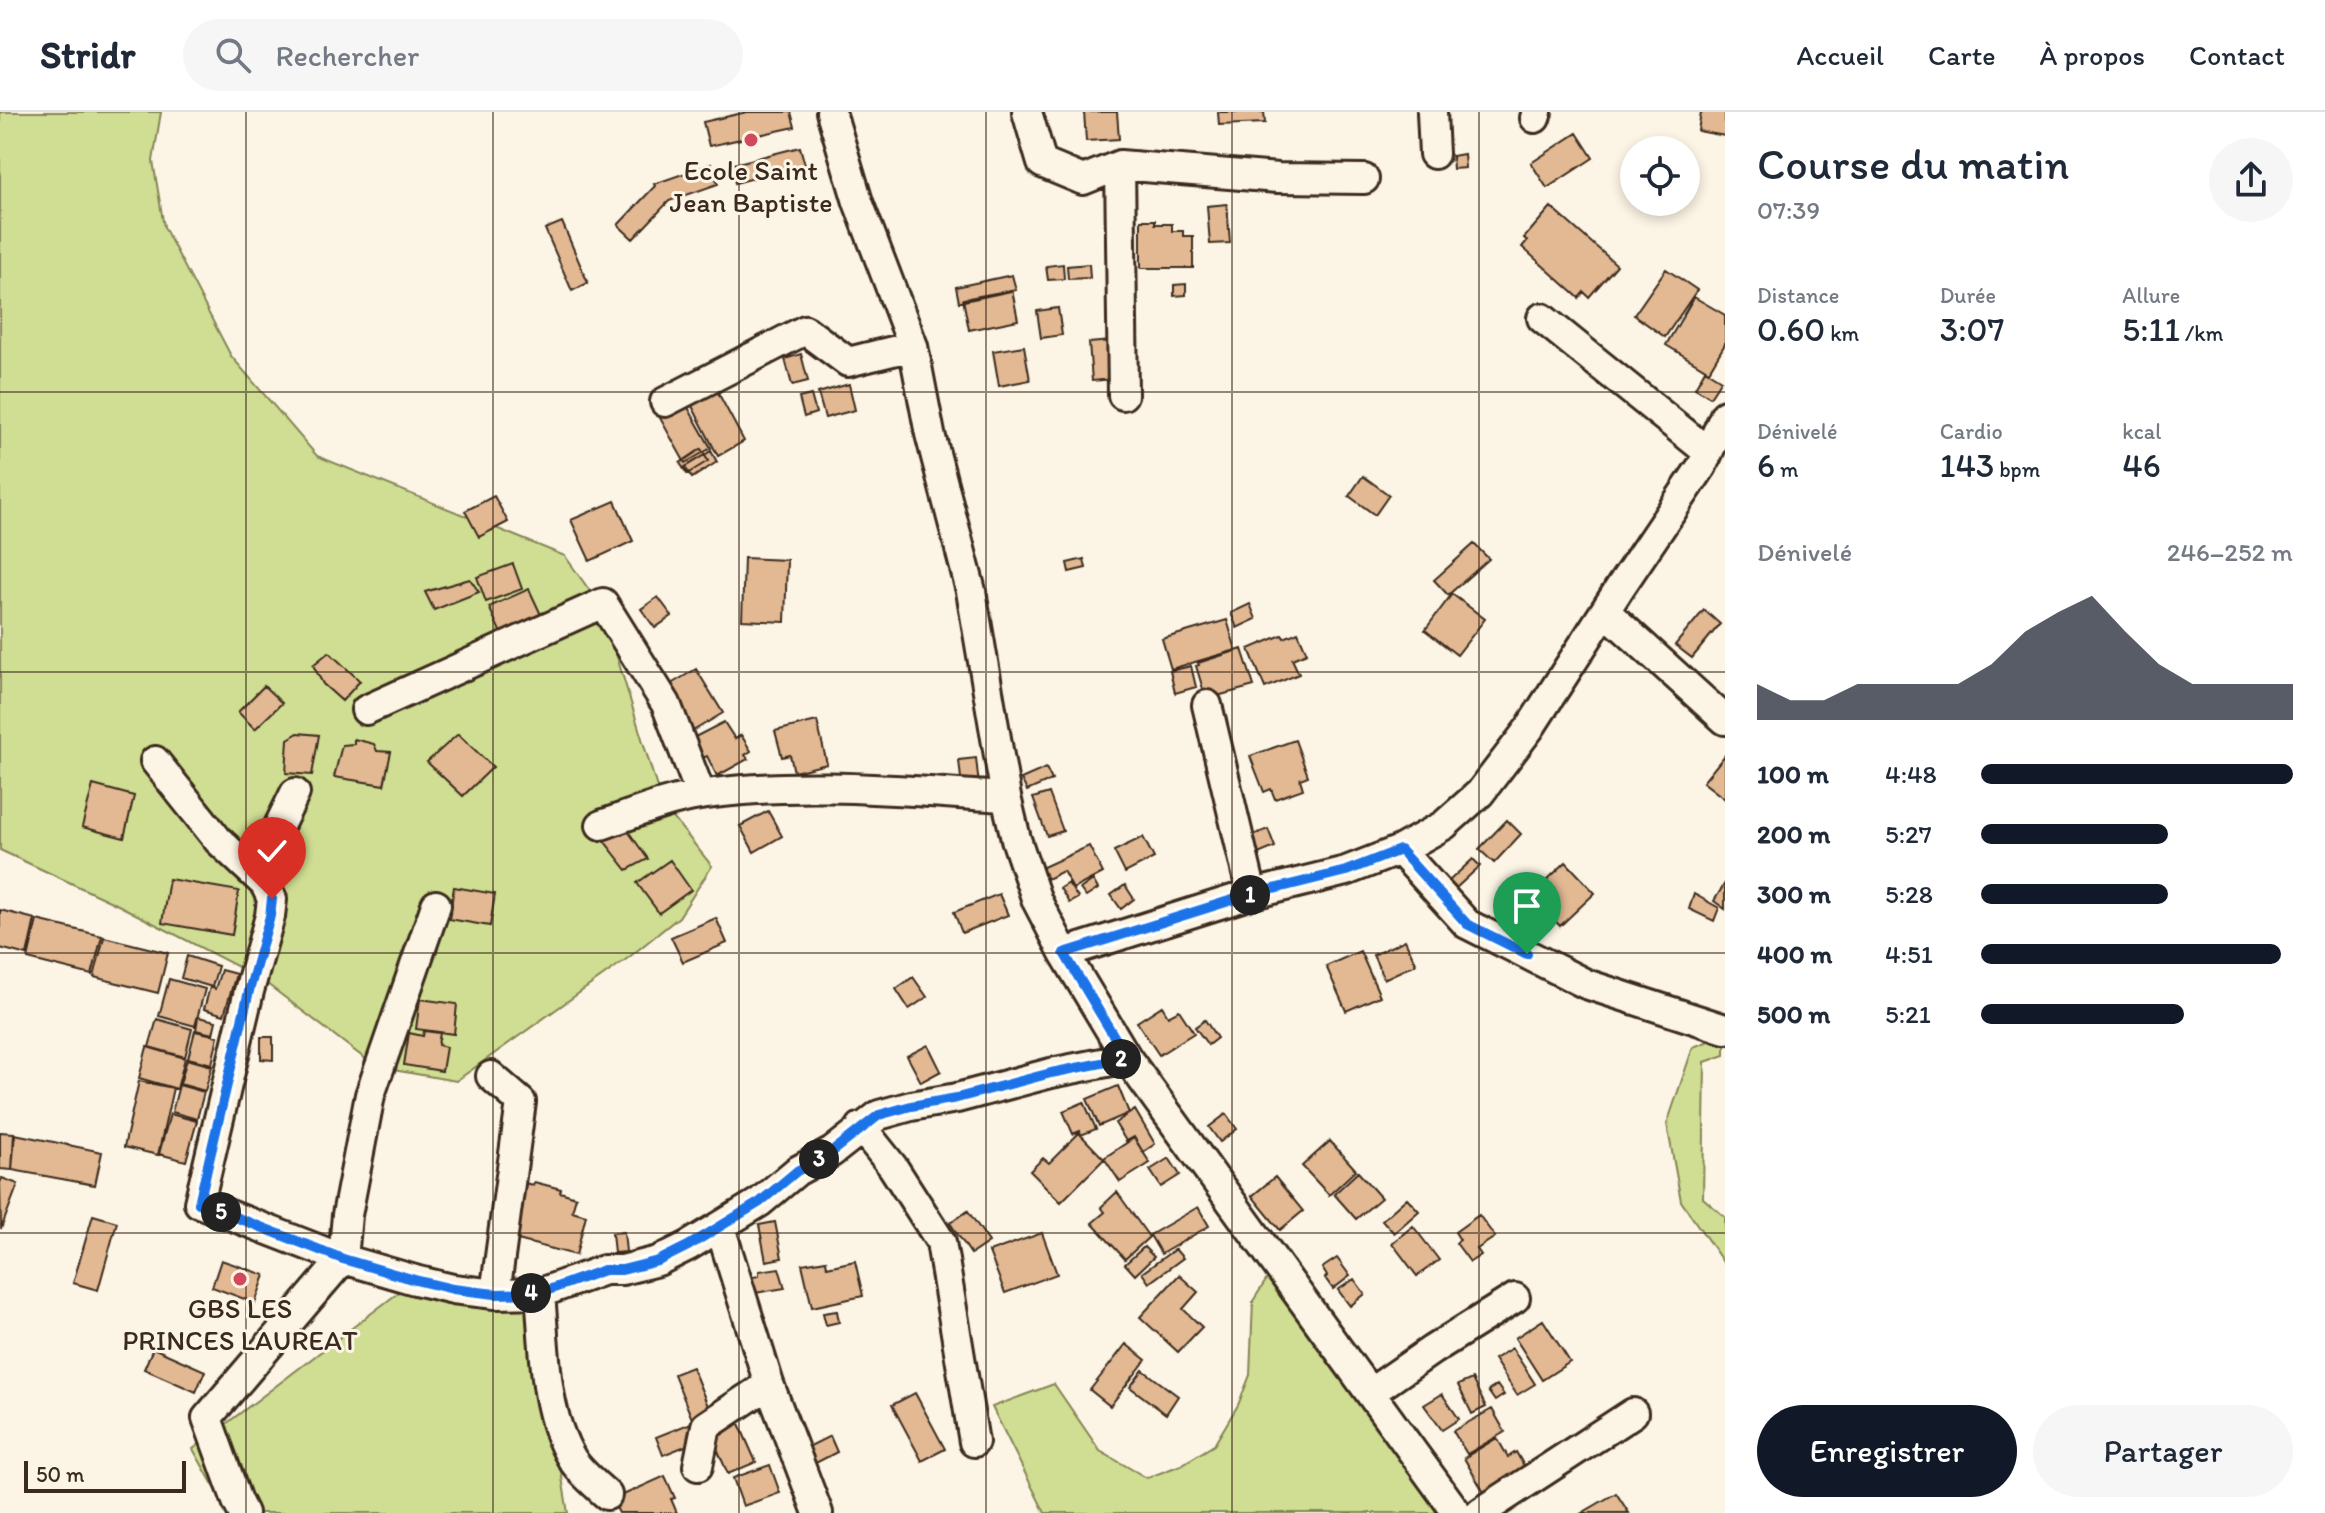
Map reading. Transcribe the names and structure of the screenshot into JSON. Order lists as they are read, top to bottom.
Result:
{
  "places": ["Ecole Saint Jean Baptiste", "GBS LES PRINCES LAUREAT"],
  "scale_bar": "50 m",
  "page": {
    "header": "Stridr",
    "search": "Rechercher",
    "nav": [
      "Accueil",
      "Carte",
      "À propos",
      "Contact"
    ],
    "heading": ["Course du matin", "07:39"],
    "stats": [
      ["Distance", "0.60 km"],
      ["Durée", "3:07"],
      ["Allure", "5:11 /km"],
      ["Dénivelé", "6 m"],
      ["Cardio", "143 bpm"],
      ["kcal", "46"]
    ],
    "chart": ["Dénivelé", "246–252 m"],
    "list": [
      {
        "name": "100 m",
        "note": "4:48"
      },
      {
        "name": "200 m",
        "note": "5:27"
      },
      {
        "name": "300 m",
        "note": "5:28"
      },
      {
        "name": "400 m",
        "note": "4:51"
      },
      {
        "name": "500 m",
        "note": "5:21"
      }
    ],
    "pins": [
      "1",
      "2",
      "3",
      "5",
      "4"
    ],
    "buttons": ["Enregistrer", "Partager"],
    "scale": "50 m"
  }
}
